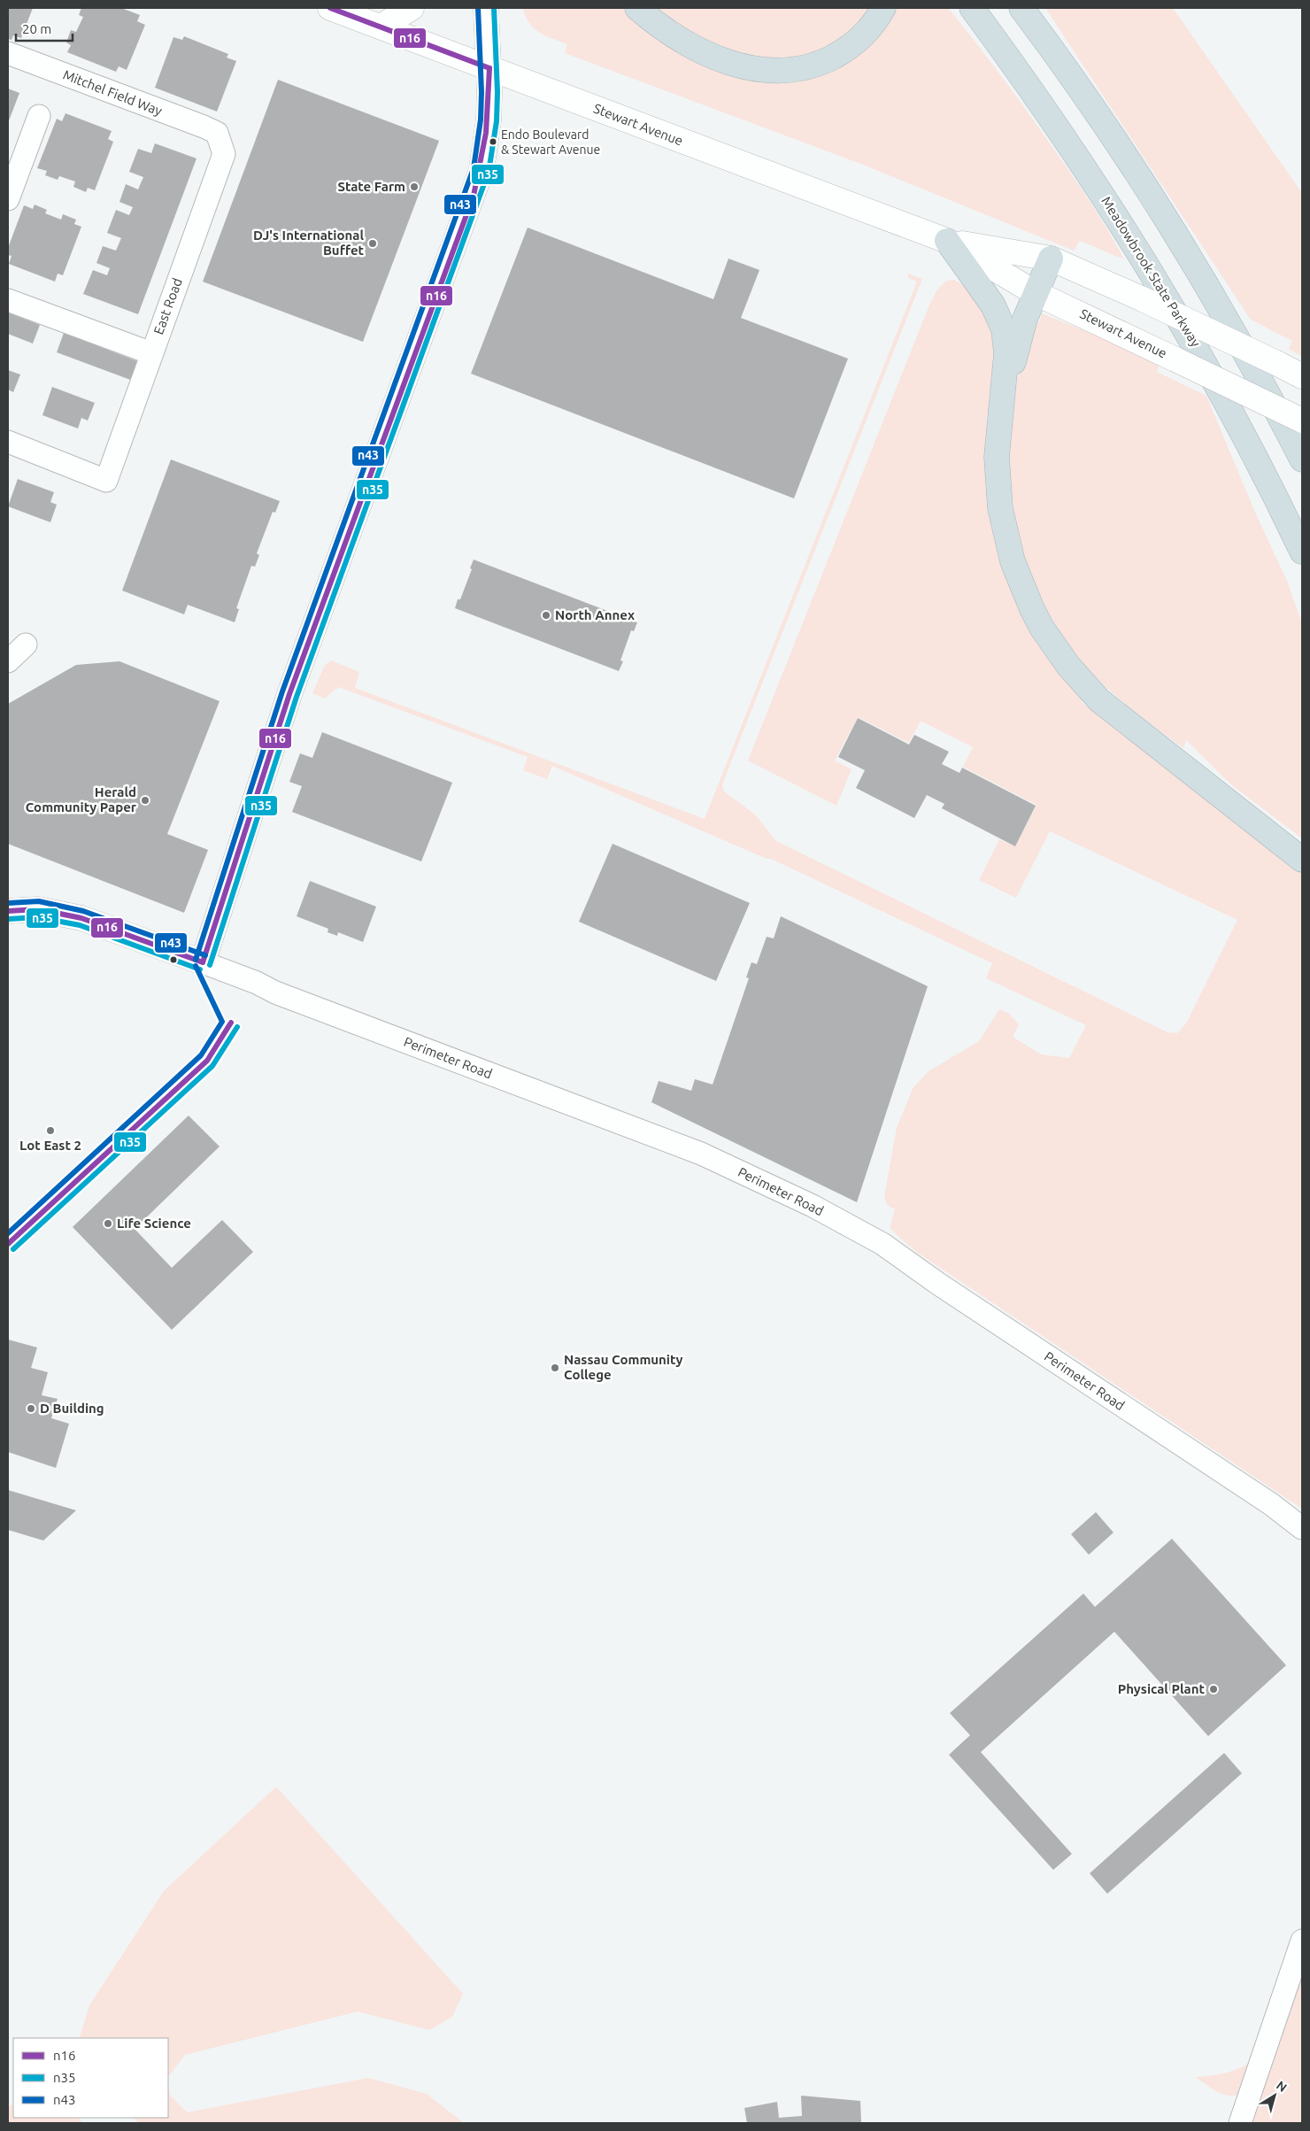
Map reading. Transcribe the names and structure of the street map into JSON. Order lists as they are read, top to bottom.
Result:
{
  "streets": {
    "highway": ["Meadowbrook State Parkway"],
    "main road": ["Stewart Avenue"],
    "street": ["Mitchel Field Way", "East Road", "Perimeter Road"]
  },
  "crossings": [
    ["Mitchel Field Way", "East Road"]
  ],
  "places": [
    "Endo Boulevard & Stewart Avenue",
    "State Farm",
    "DJ's International Buffet",
    "North Annex",
    "Herald Community Paper",
    "Lot East 2",
    "Life Science",
    "Nassau Community College",
    "D Building",
    "Physical Plant"
  ],
  "lines": ["transit line n16", "transit line n35", "transit line n43"],
  "legend": ["n16", "n35", "n43"],
  "scale_bar": "20 m",
  "north": "top right"
}
